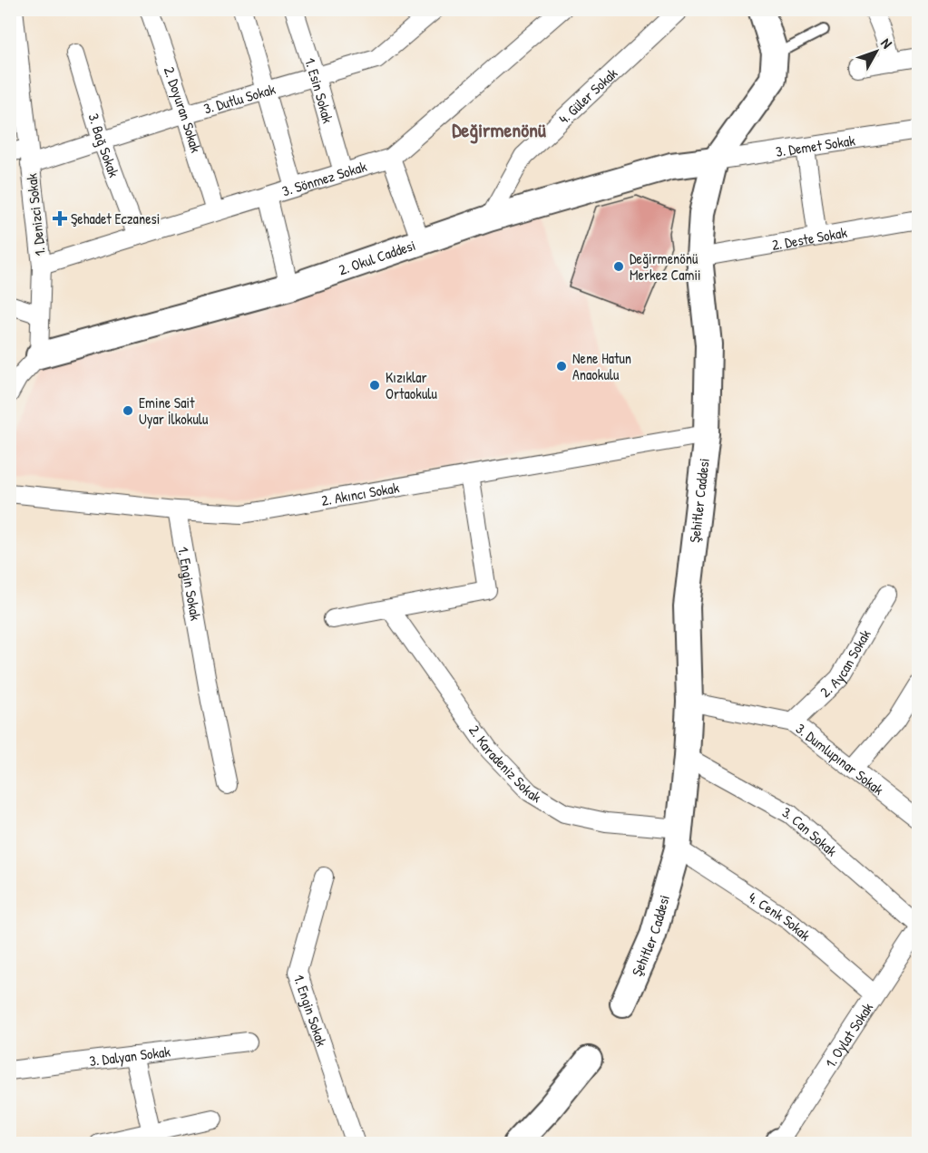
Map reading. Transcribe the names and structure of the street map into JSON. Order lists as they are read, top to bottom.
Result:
{
  "streets": {
    "street": [
      "1. Esin Sokak",
      "4. Güler Sokak",
      "3. Dutlu Sokak",
      "2. Doyuran Sokak",
      "3. Bağ Sokak",
      "3. Demet Sokak",
      "3. Sönmez Sokak",
      "1. Denizci Sokak",
      "2. Deste Sokak",
      "2. Okul Caddesi",
      "2. Akıncı Sokak",
      "Şehitler Caddesi",
      "1. Engin Sokak",
      "2. Aycan Sokak",
      "3. Dumlupınar Sokak",
      "2. Karadeniz Sokak",
      "3. Can Sokak",
      "4. Cenk Sokak",
      "1. Oylat Sokak",
      "3. Dalyan Sokak"
    ]
  },
  "crossings": [
    ["1. Esin Sokak", "3. Dutlu Sokak"],
    ["1. Esin Sokak", "3. Sönmez Sokak"],
    ["4. Güler Sokak", "2. Okul Caddesi"],
    ["3. Dutlu Sokak", "2. Doyuran Sokak"],
    ["3. Dutlu Sokak", "3. Bağ Sokak"],
    ["3. Dutlu Sokak", "1. Denizci Sokak"],
    ["2. Doyuran Sokak", "3. Sönmez Sokak"],
    ["3. Bağ Sokak", "3. Sönmez Sokak"],
    ["3. Demet Sokak", "2. Okul Caddesi"],
    ["3. Demet Sokak", "Şehitler Caddesi"],
    ["3. Sönmez Sokak", "1. Denizci Sokak"],
    ["1. Denizci Sokak", "2. Okul Caddesi"],
    ["2. Deste Sokak", "Şehitler Caddesi"],
    ["2. Okul Caddesi", "Şehitler Caddesi"],
    ["2. Akıncı Sokak", "Şehitler Caddesi"],
    ["2. Akıncı Sokak", "1. Engin Sokak"],
    ["Şehitler Caddesi", "3. Dumlupınar Sokak"],
    ["Şehitler Caddesi", "2. Karadeniz Sokak"],
    ["Şehitler Caddesi", "3. Can Sokak"],
    ["Şehitler Caddesi", "4. Cenk Sokak"],
    ["2. Aycan Sokak", "3. Dumlupınar Sokak"],
    ["2. Karadeniz Sokak", "4. Cenk Sokak"],
    ["3. Can Sokak", "1. Oylat Sokak"],
    ["4. Cenk Sokak", "1. Oylat Sokak"]
  ],
  "districts": ["Değirmenönü"],
  "places": {
    "health": ["Şehadet Eczanesi"],
    "other": [
      "Değirmenönü Merkez Camii",
      "Nene Hatun Anaokulu",
      "Kızıklar Ortaokulu",
      "Emine Sait Uyar İlkokulu"
    ]
  },
  "north": "top right"
}
